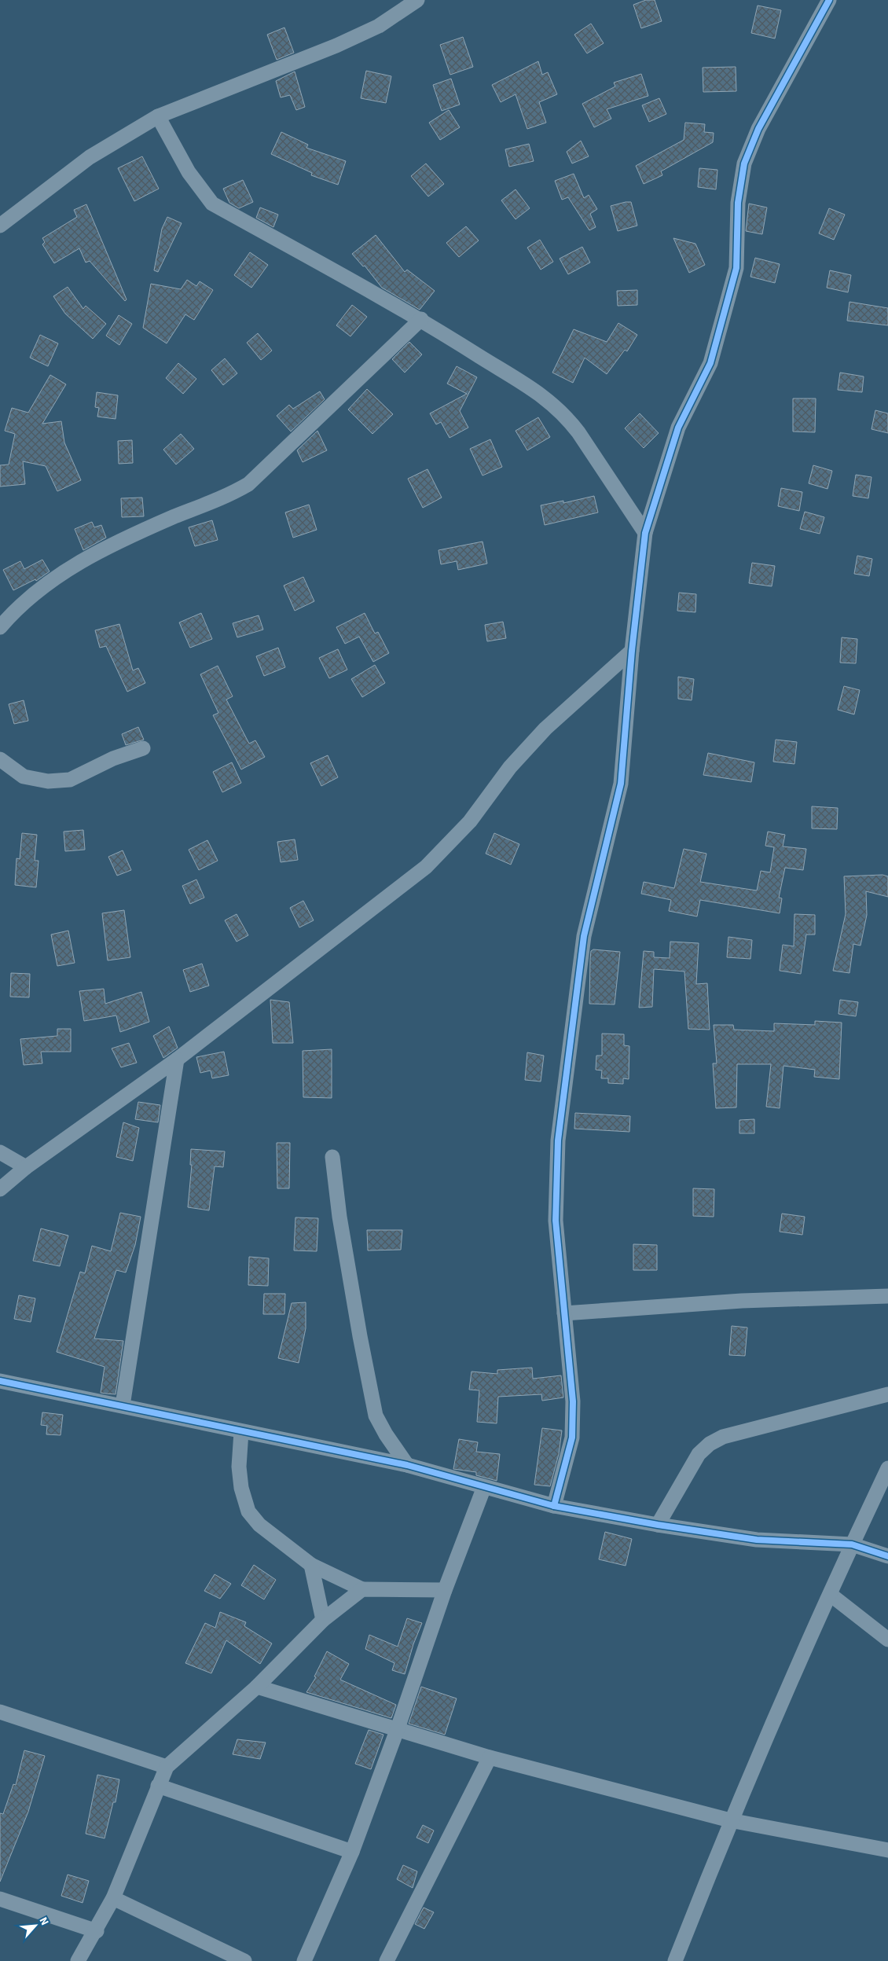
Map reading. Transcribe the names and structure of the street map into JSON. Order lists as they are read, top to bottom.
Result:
{
  "north": "top right"
}
